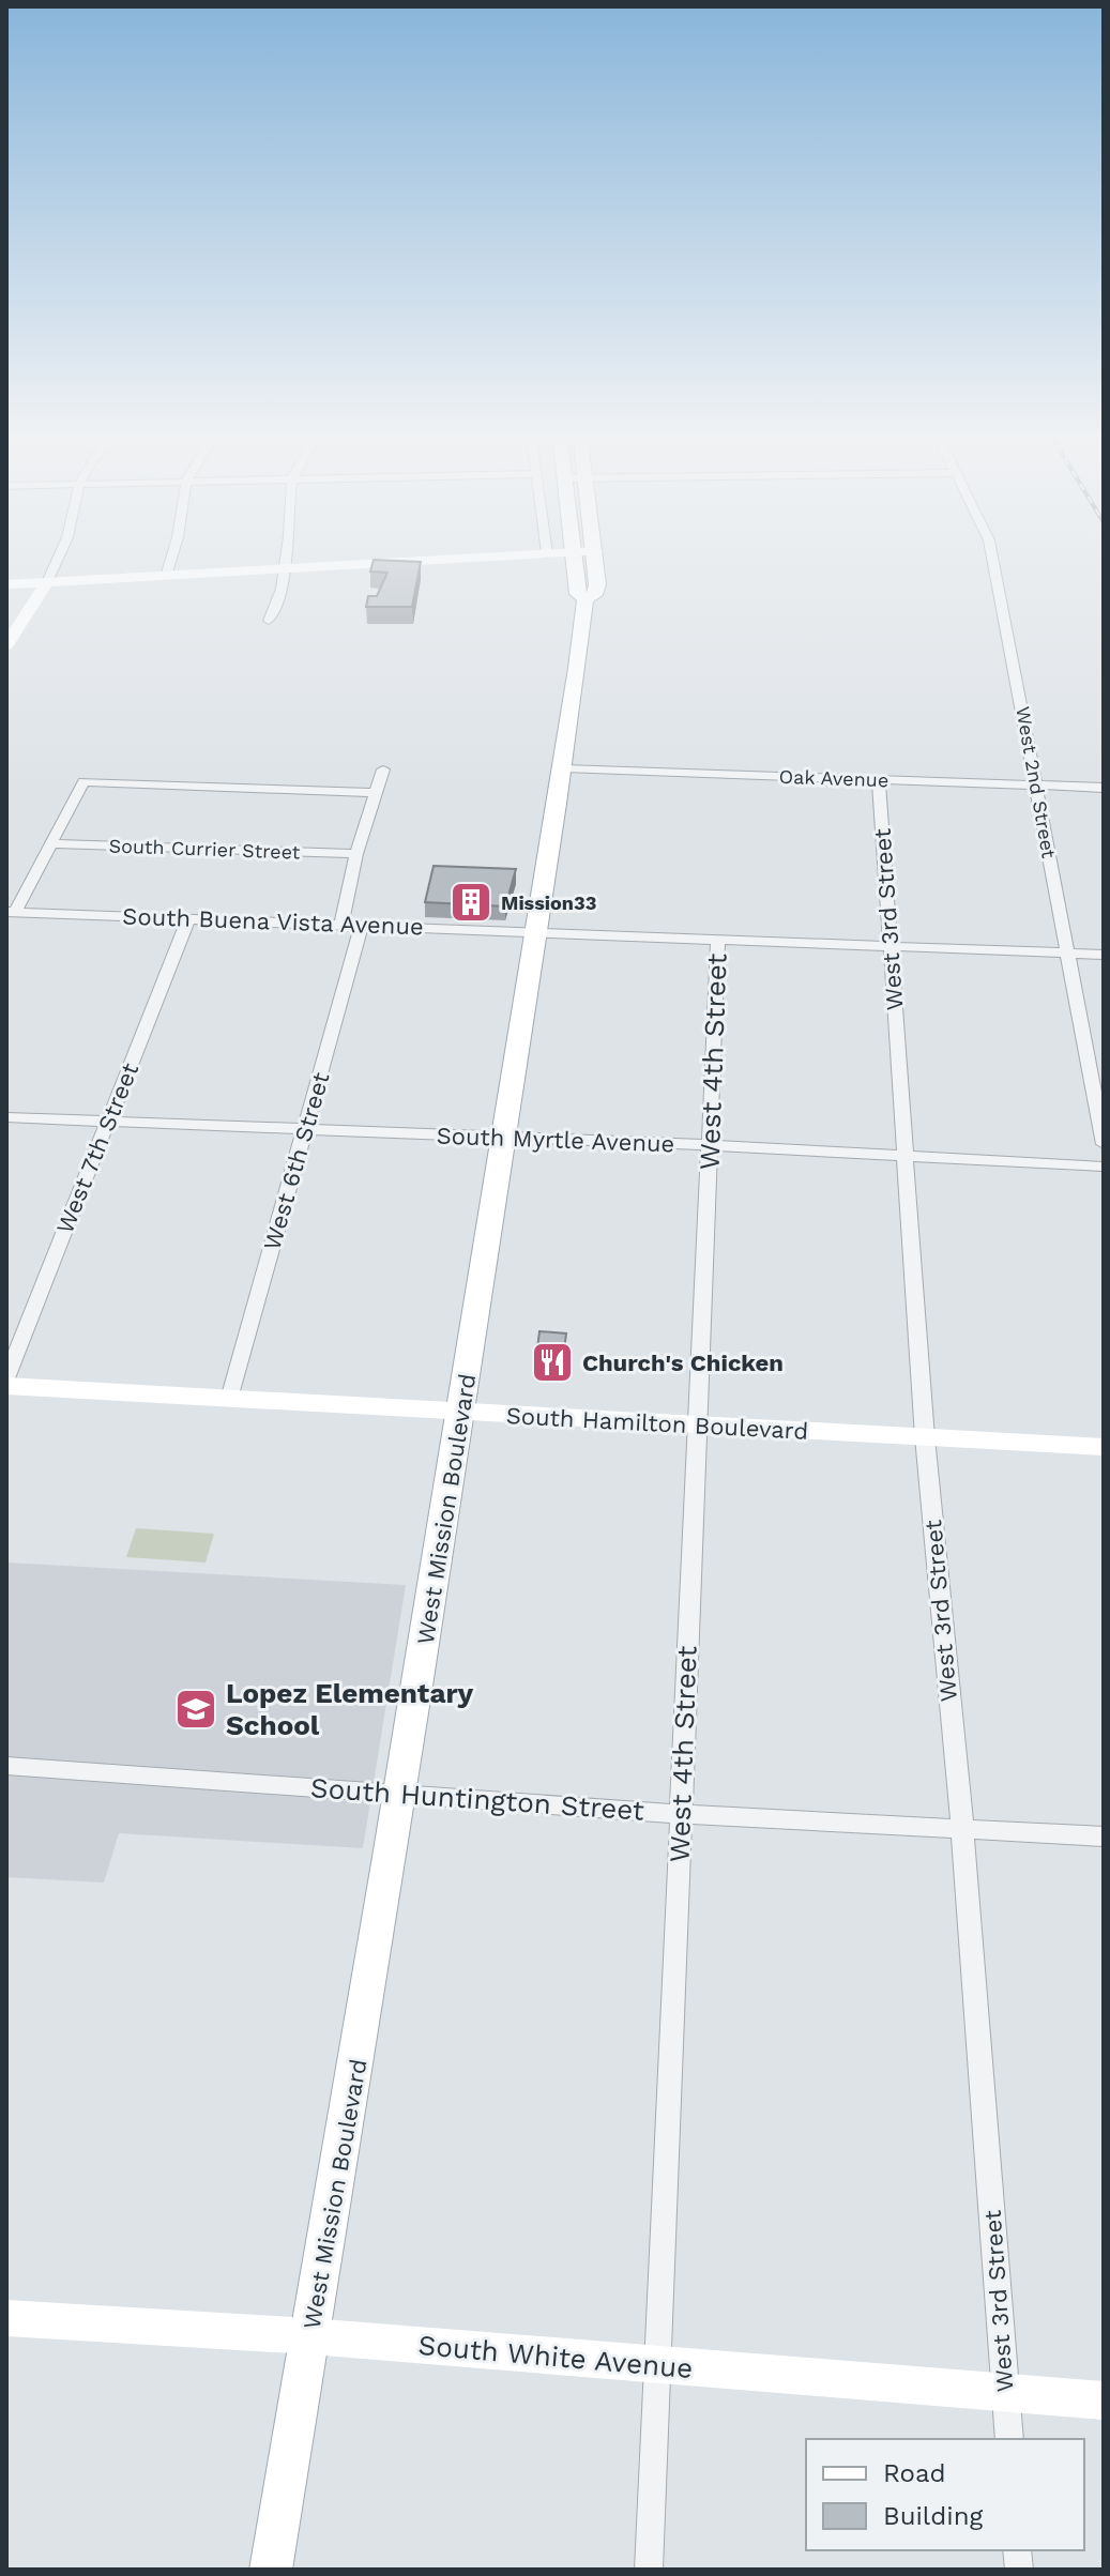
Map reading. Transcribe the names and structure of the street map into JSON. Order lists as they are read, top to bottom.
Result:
{
  "streets": {
    "main road": ["West Mission Boulevard"],
    "street": [
      "Oak Avenue",
      "West 2nd Street",
      "South Currier Street",
      "West 3rd Street",
      "South Buena Vista Avenue",
      "West 4th Street",
      "South Myrtle Avenue",
      "West 7th Street",
      "West 6th Street",
      "South Hamilton Boulevard",
      "South Huntington Street",
      "South White Avenue"
    ]
  },
  "crossings": [
    ["Oak Avenue", "West 2nd Street"],
    ["Oak Avenue", "West 3rd Street"],
    ["Oak Avenue", "West Mission Boulevard"],
    ["West 2nd Street", "South Buena Vista Avenue"],
    ["West 3rd Street", "South Buena Vista Avenue"],
    ["West 3rd Street", "South Myrtle Avenue"],
    ["West 3rd Street", "South Hamilton Boulevard"],
    ["West 3rd Street", "South Huntington Street"],
    ["West 3rd Street", "South White Avenue"],
    ["South Buena Vista Avenue", "West 4th Street"],
    ["South Buena Vista Avenue", "West 7th Street"],
    ["South Buena Vista Avenue", "West 6th Street"],
    ["South Buena Vista Avenue", "West Mission Boulevard"],
    ["West 4th Street", "South Myrtle Avenue"],
    ["West 4th Street", "South Hamilton Boulevard"],
    ["West 4th Street", "South Huntington Street"],
    ["West 4th Street", "South White Avenue"],
    ["South Myrtle Avenue", "West 7th Street"],
    ["South Myrtle Avenue", "West 6th Street"],
    ["South Myrtle Avenue", "West Mission Boulevard"],
    ["West 6th Street", "South Hamilton Boulevard"],
    ["South Hamilton Boulevard", "West Mission Boulevard"],
    ["West Mission Boulevard", "South Huntington Street"],
    ["West Mission Boulevard", "South White Avenue"]
  ],
  "places": {
    "building": ["Mission33"],
    "restaurant": ["Church's Chicken"],
    "school or university": ["Lopez Elementary School"]
  },
  "legend": ["Road", "Building"]
}
